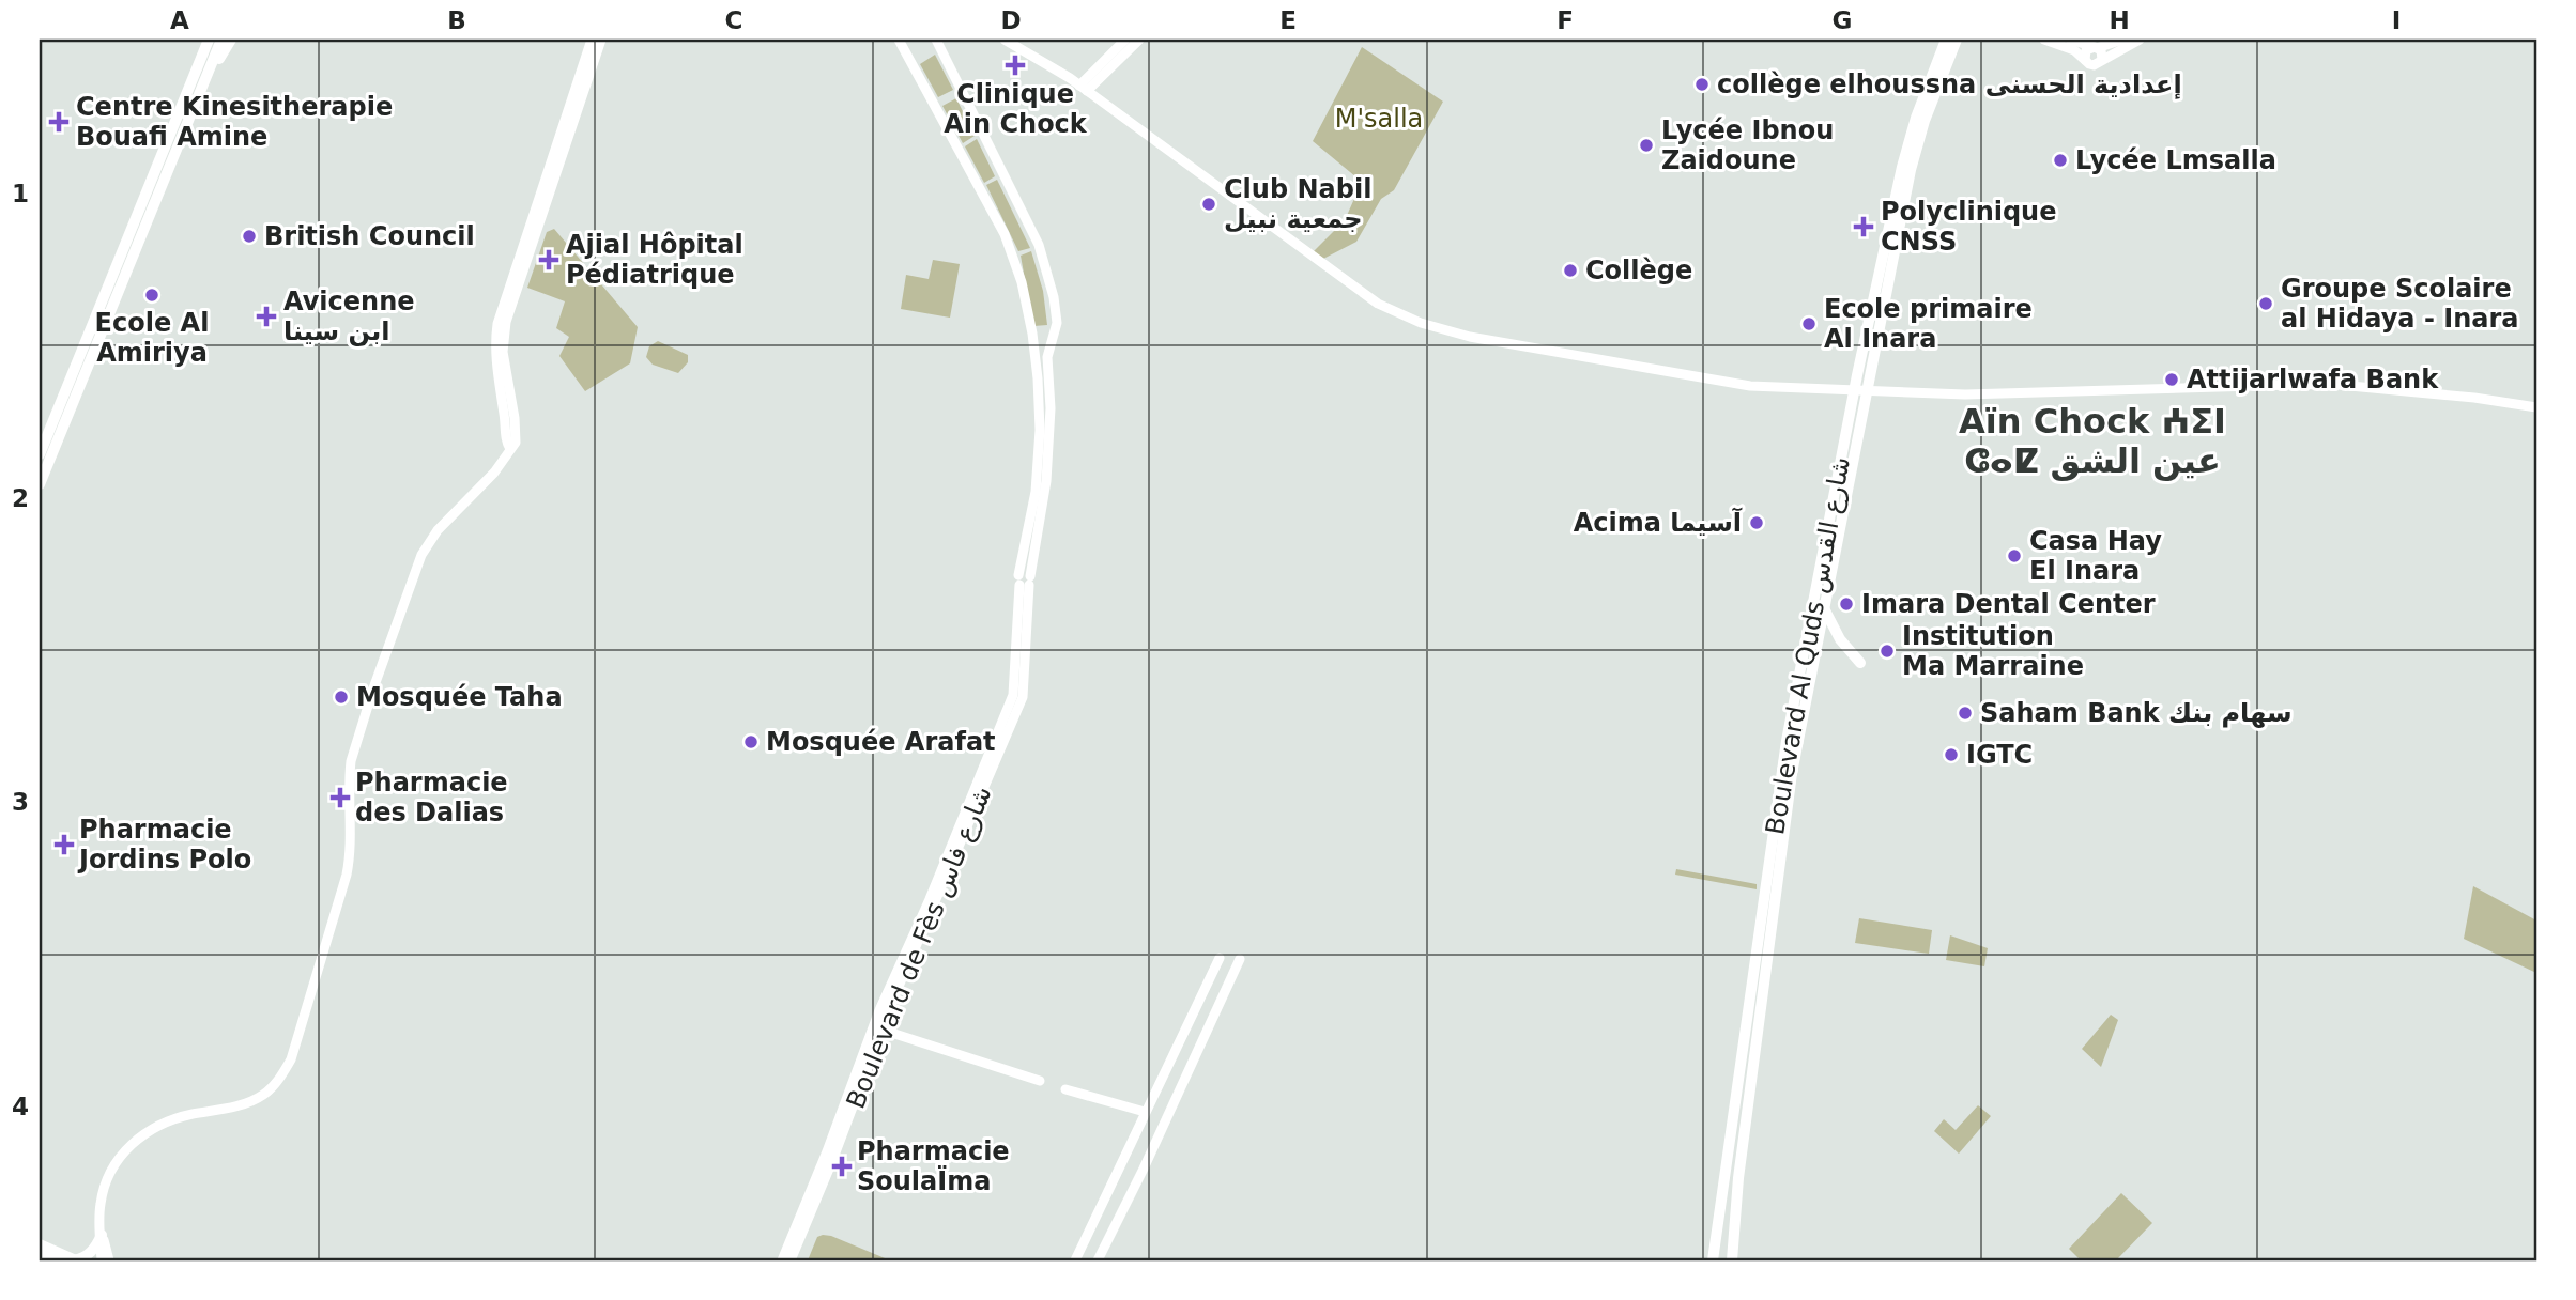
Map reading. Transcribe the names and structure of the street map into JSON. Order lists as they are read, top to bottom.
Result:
{
  "streets": {
    "main road": ["Boulevard Al Quds شارع القدس", "Boulevard de Fès شارع فاس"]
  },
  "districts": ["Aïn Chock ⵄⵉⵏ ⵛⴰⵇ عين الشق"],
  "parks": ["M'salla"],
  "places": {
    "health": [
      "Clinique Ain Chock",
      "Centre Kinesitherapie Bouafi Amine",
      "Polyclinique CNSS",
      "Ajial Hôpital Pédiatrique",
      "Avicenne ابن سينا",
      "Pharmacie des Dalias",
      "Pharmacie Jordins Polo",
      "Pharmacie SoulaÏma"
    ],
    "other": [
      "collège elhoussna إعدادية الحسنى",
      "Lycée Ibnou Zaidoune",
      "Lycée Lmsalla",
      "Club Nabil جمعية نبيل",
      "British Council",
      "Collège",
      "Ecole Al Amiriya",
      "Groupe Scolaire al Hidaya - Inara",
      "Ecole primaire Al Inara",
      "Attijarlwafa Bank",
      "Acima آسيما",
      "Casa Hay El Inara",
      "Imara Dental Center",
      "Institution Ma Marraine",
      "Mosquée Taha",
      "Saham Bank سهام بنك",
      "Mosquée Arafat",
      "IGTC"
    ]
  },
  "grid": {
    "columns": [
      "A",
      "B",
      "C",
      "D",
      "E",
      "F",
      "G",
      "H",
      "I"
    ],
    "rows": [
      "1",
      "2",
      "3",
      "4"
    ]
  }
}
